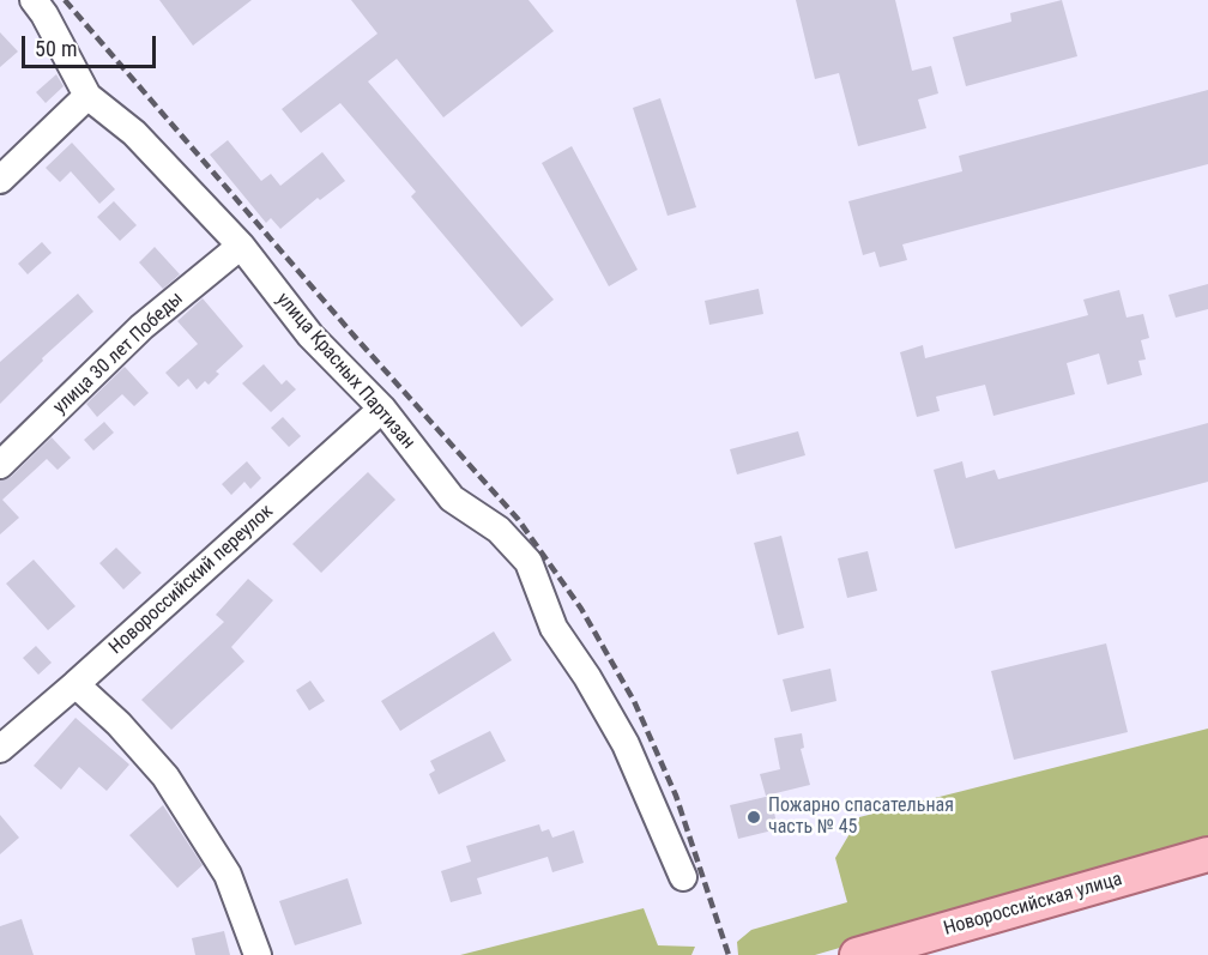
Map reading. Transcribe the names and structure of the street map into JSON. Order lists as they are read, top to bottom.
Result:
{
  "streets": {
    "main road": ["Новороссийская улица"],
    "street": ["улица 30 лет Победы", "улица Красных Партизан", "Новороссийский переулок"]
  },
  "crossings": [
    ["улица 30 лет Победы", "улица Красных Партизан"],
    ["улица Красных Партизан", "Новороссийский переулок"]
  ],
  "places": ["Пожарно спасательная часть № 45"],
  "scale_bar": "50 m"
}
